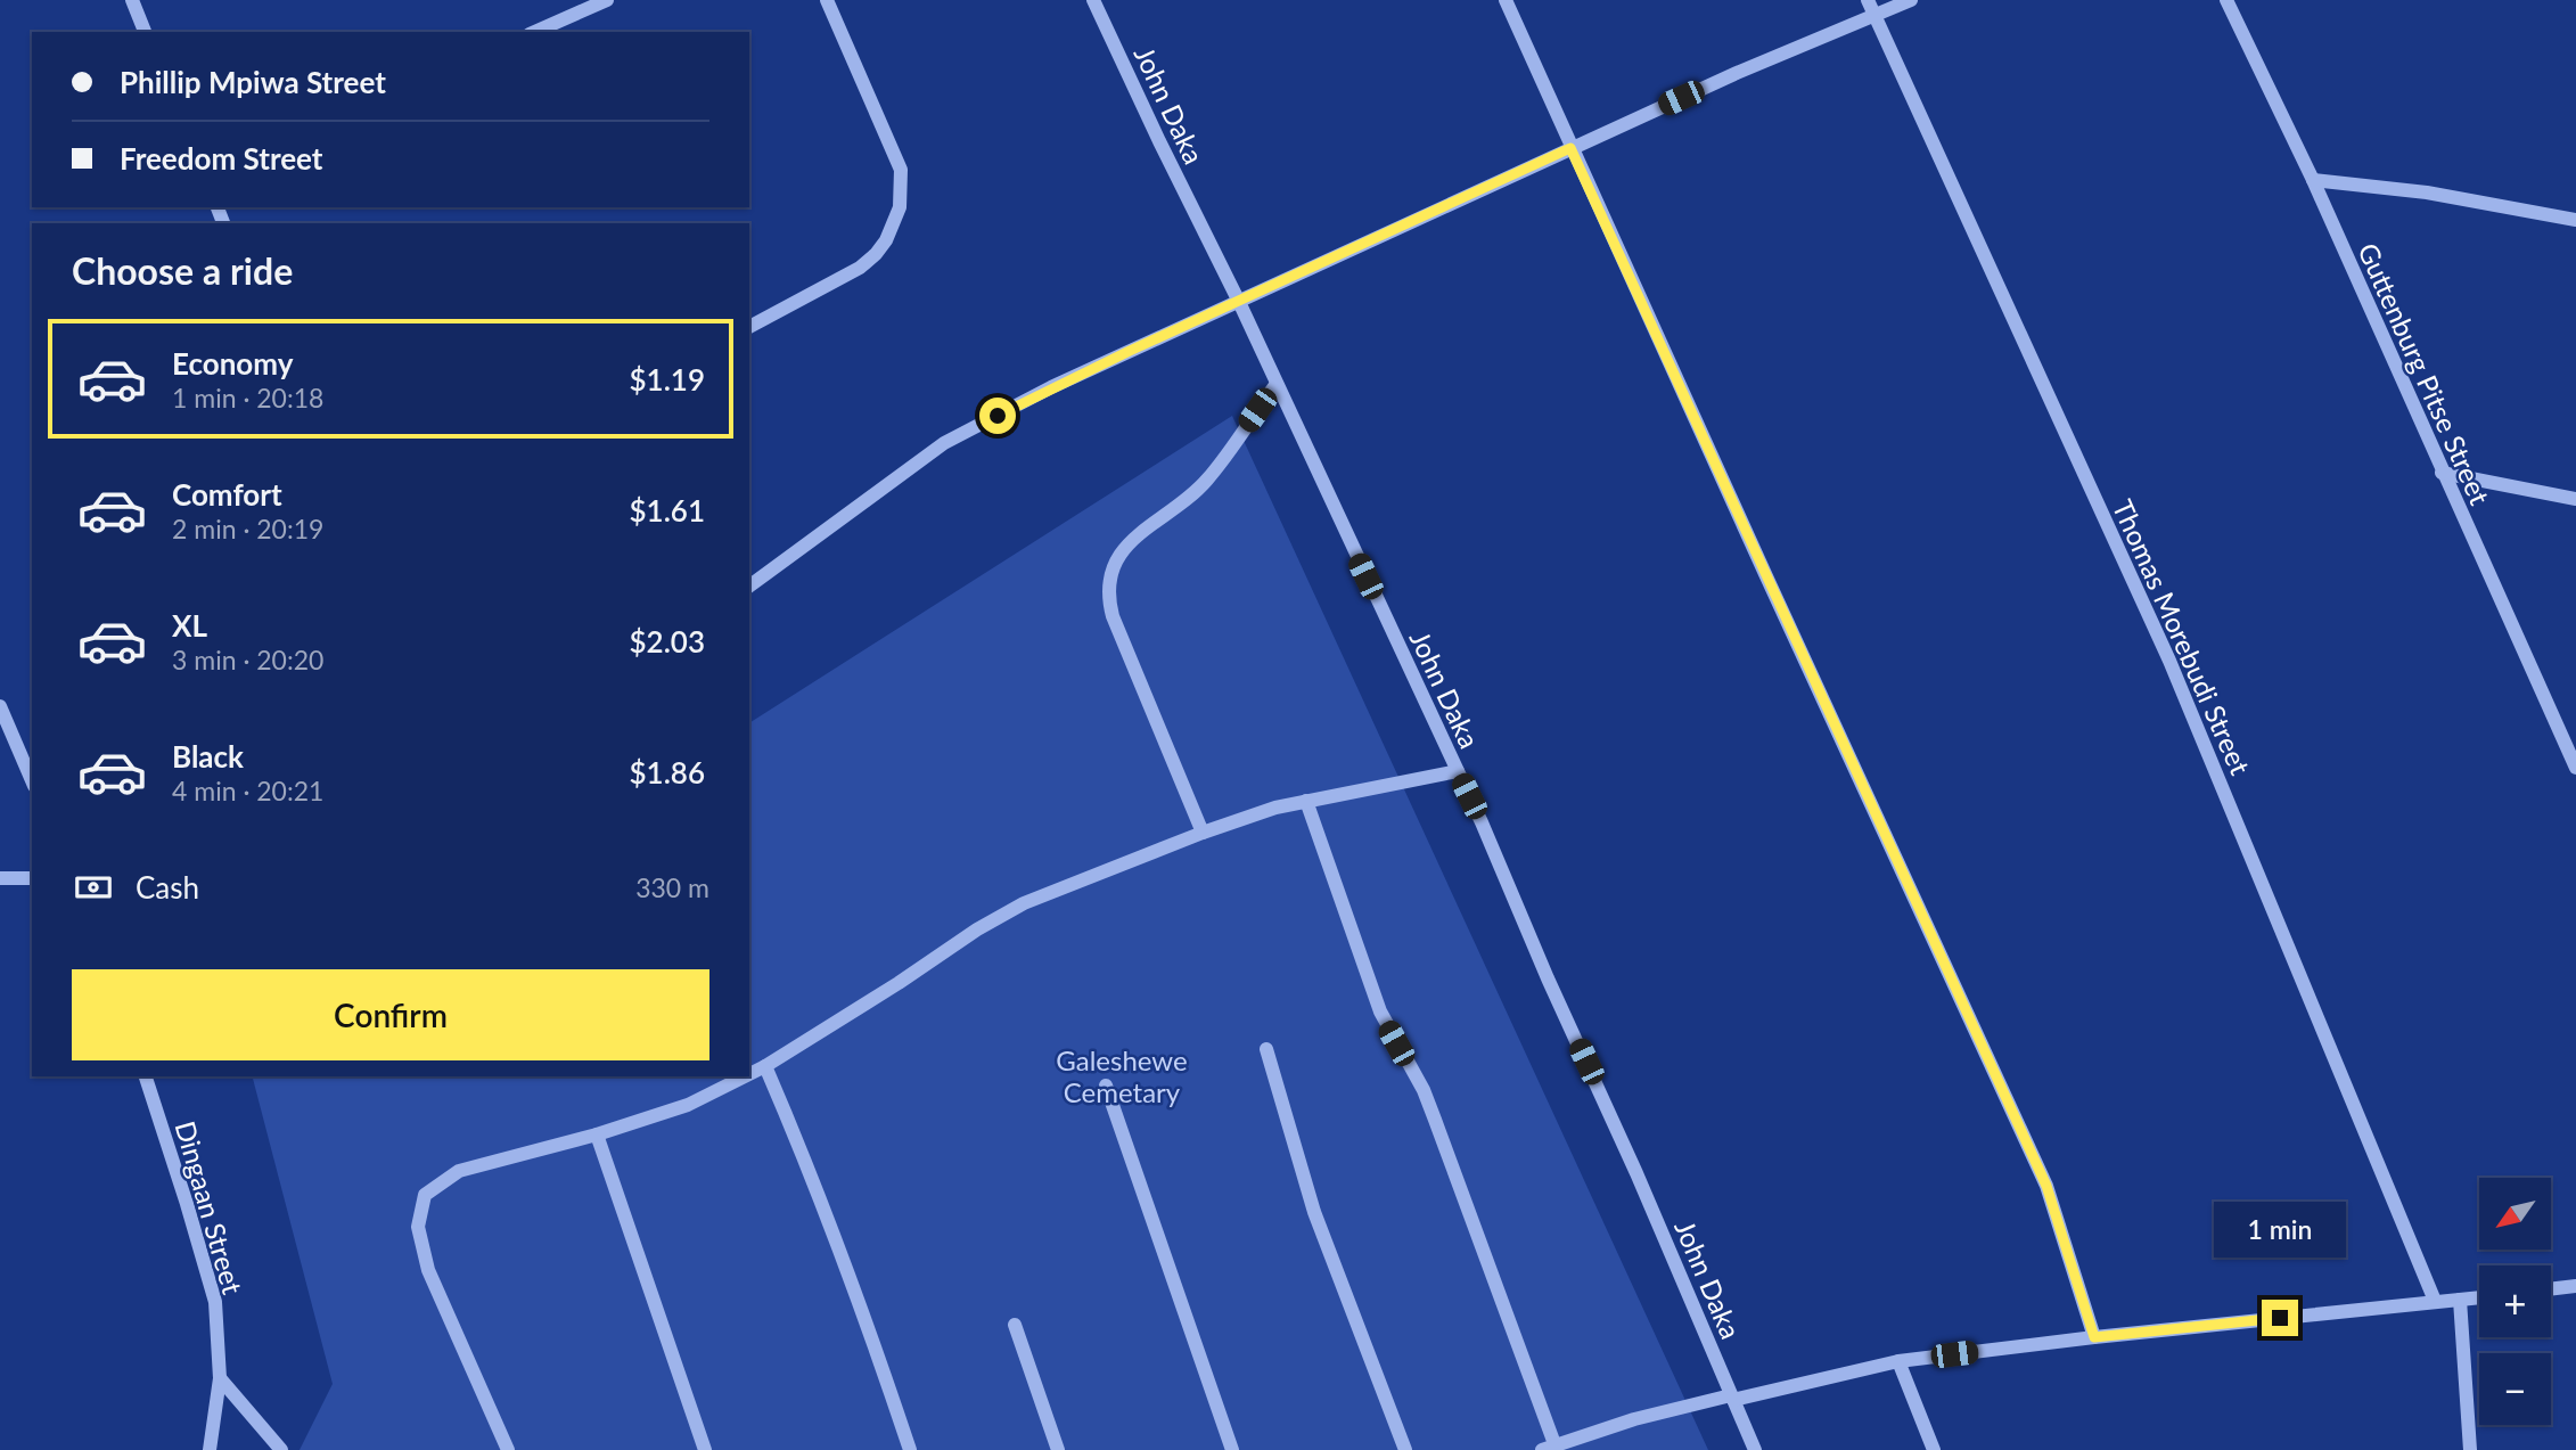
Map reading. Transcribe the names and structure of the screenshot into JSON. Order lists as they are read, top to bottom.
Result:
{
  "streets": {
    "street": [
      "John Daka",
      "Guttenburg Pitse Street",
      "Thomas Morebudi Street",
      "Dingaan Street"
    ]
  },
  "parks": ["Galeshewe Cemetary"],
  "north": "bottom left",
  "page": {
    "banner": ["Phillip Mpiwa Street", "Freedom Street"],
    "heading": "Choose a ride",
    "list": [
      {
        "name": "Economy",
        "note": "1 min · 20:18",
        "value": "$1.19"
      },
      {
        "name": "Comfort",
        "note": "2 min · 20:19",
        "value": "$1.61"
      },
      {
        "name": "XL",
        "note": "3 min · 20:20",
        "value": "$2.03"
      },
      {
        "name": "Black",
        "note": "4 min · 20:21",
        "value": "$1.86"
      }
    ],
    "pay": ["Cash", "330 m"],
    "buttons": "Confirm",
    "map_buttons": ["+", "−"],
    "bubble": "1 min"
  }
}
